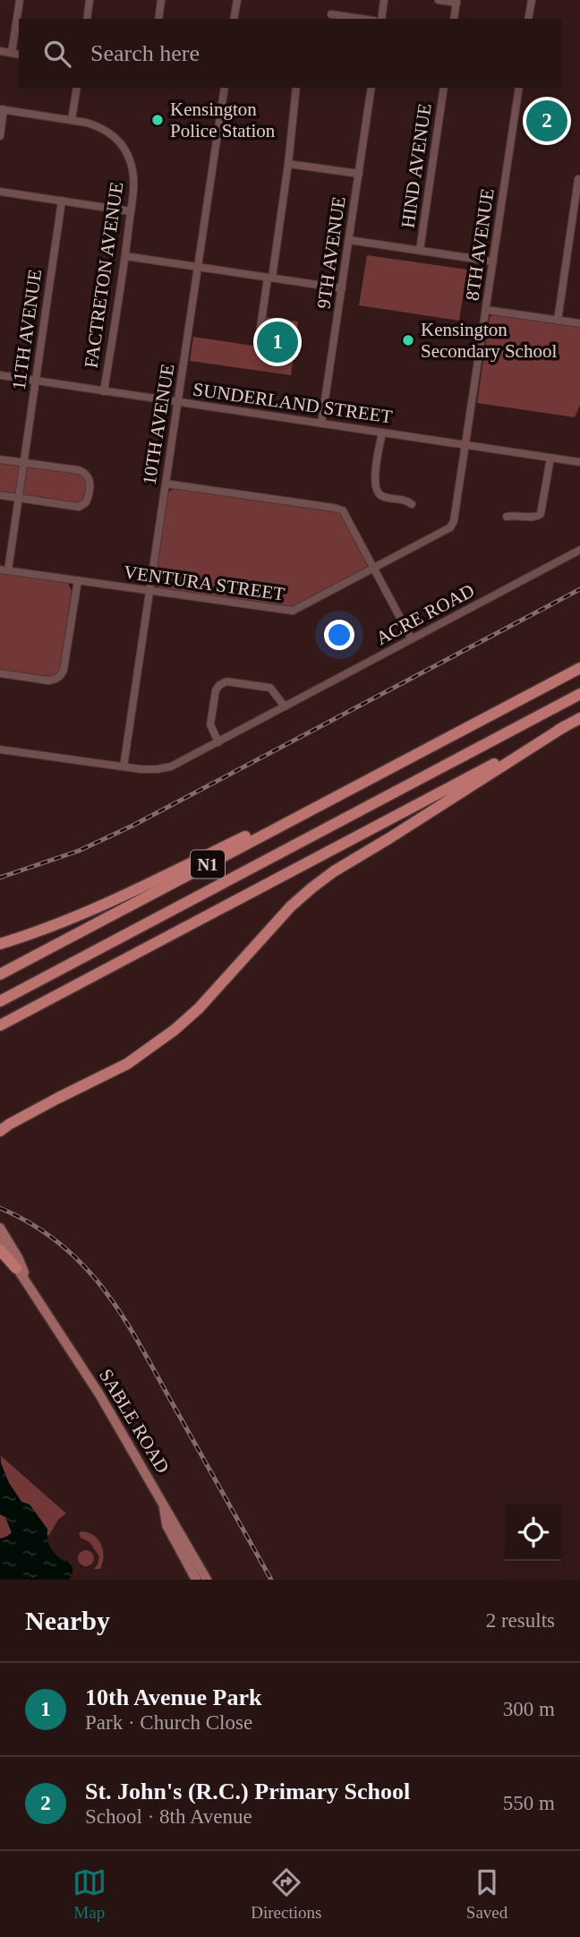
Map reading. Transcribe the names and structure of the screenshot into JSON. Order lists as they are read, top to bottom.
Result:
{
  "streets": {
    "highway": ["N1"],
    "main road": ["SABLE ROAD"],
    "street": [
      "HIND AVENUE",
      "8TH AVENUE",
      "9TH AVENUE",
      "FACTRETON AVENUE",
      "11TH AVENUE",
      "SUNDERLAND STREET",
      "10TH AVENUE",
      "VENTURA STREET",
      "ACRE ROAD"
    ]
  },
  "crossings": [
    ["8TH AVENUE", "SUNDERLAND STREET"],
    ["8TH AVENUE", "VENTURA STREET"],
    ["9TH AVENUE", "SUNDERLAND STREET"],
    ["FACTRETON AVENUE", "SUNDERLAND STREET"],
    ["11TH AVENUE", "SUNDERLAND STREET"],
    ["11TH AVENUE", "VENTURA STREET"],
    ["SUNDERLAND STREET", "10TH AVENUE"],
    ["SUNDERLAND STREET", "VENTURA STREET"],
    ["10TH AVENUE", "VENTURA STREET"],
    ["10TH AVENUE", "ACRE ROAD"]
  ],
  "places": ["Kensington Police Station", "Kensington Secondary School"],
  "page": {
    "search": "Search here",
    "pins": ["2", "1"],
    "heading": ["Nearby", "2 results"],
    "list": [
      {
        "mark": "1",
        "name": "10th Avenue Park",
        "note": "Park · Church Close",
        "value": "300 m"
      },
      {
        "mark": "2",
        "name": "St. John's (R.C.) Primary School",
        "note": "School · 8th Avenue",
        "value": "550 m"
      }
    ],
    "nav": ["Map", "Directions", "Saved"]
  }
}
